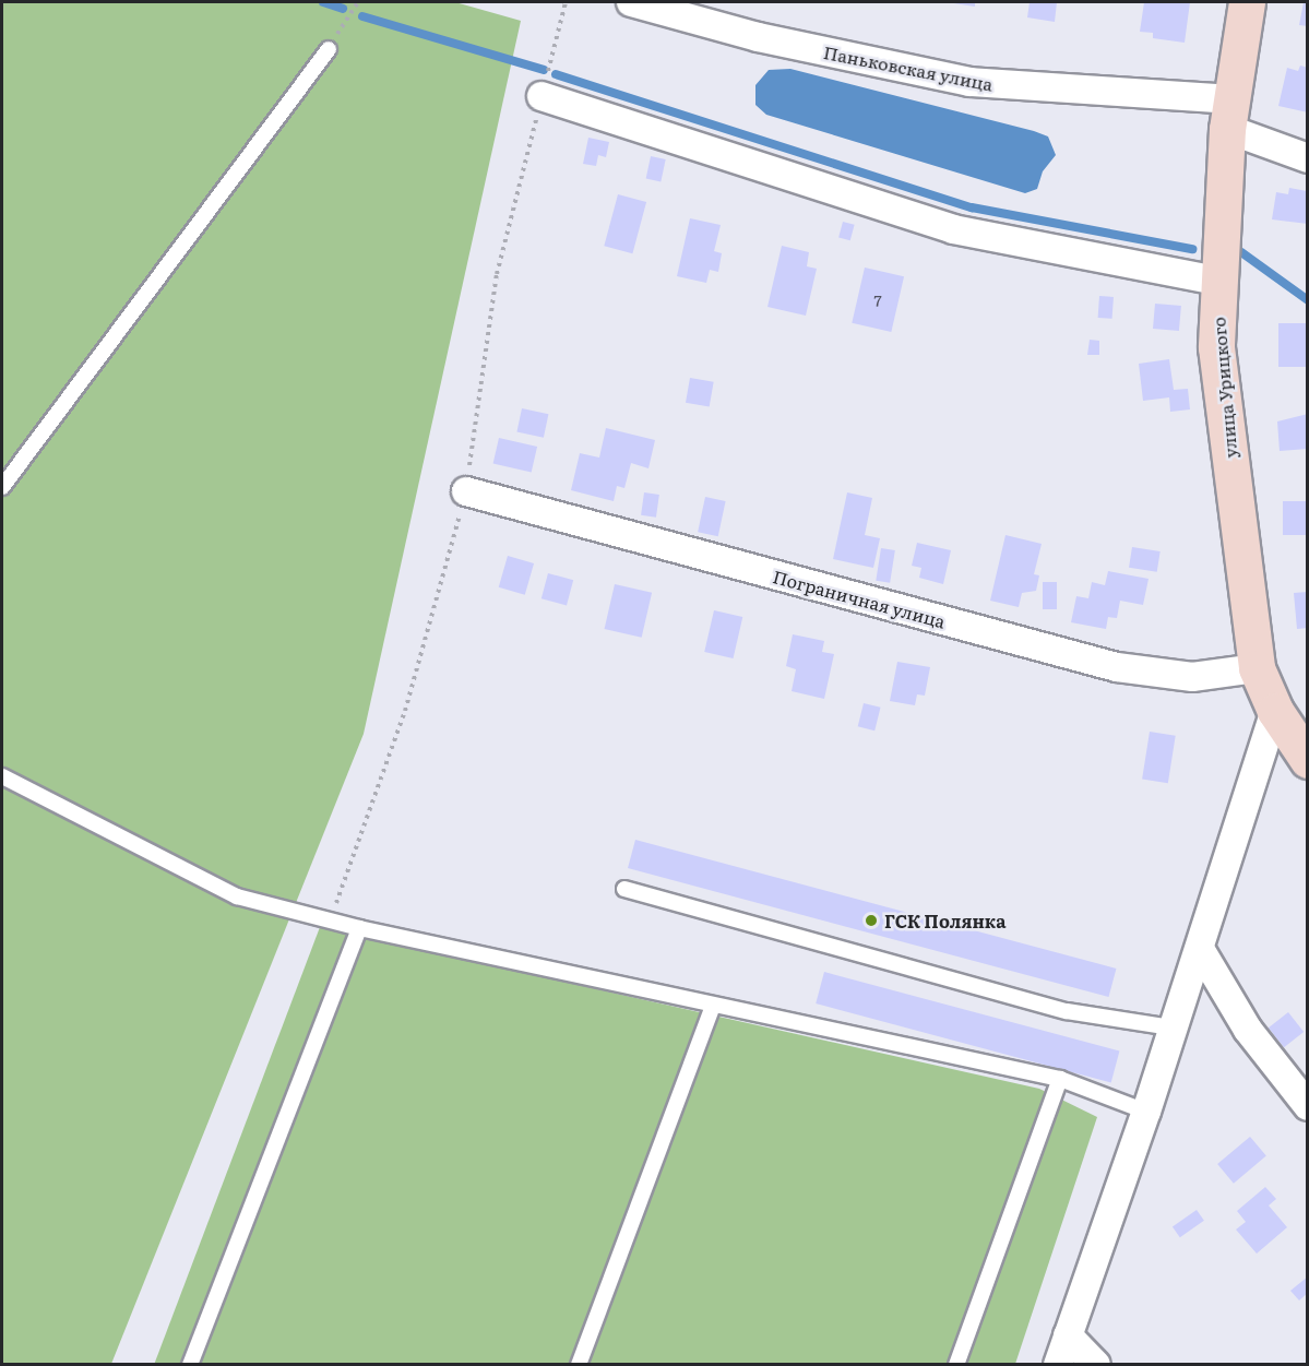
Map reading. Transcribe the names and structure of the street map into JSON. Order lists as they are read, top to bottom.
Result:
{
  "streets": {
    "main road": ["улица Урицкого"],
    "street": ["Паньковская улица", "Пограничная улица"]
  },
  "crossings": [
    ["Паньковская улица", "улица Урицкого"],
    ["улица Урицкого", "Пограничная улица"]
  ],
  "places": ["ГСК Полянка"],
  "house_numbers": ["7"]
}
